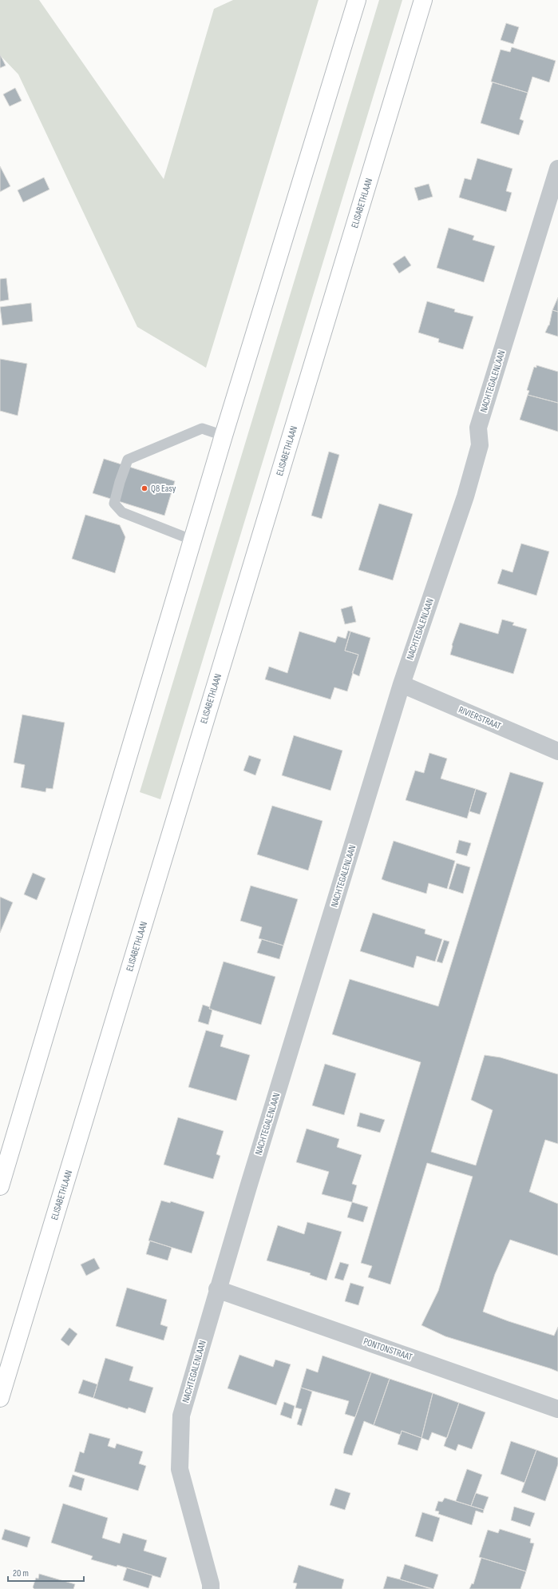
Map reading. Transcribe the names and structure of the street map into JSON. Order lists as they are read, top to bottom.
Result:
{
  "streets": {
    "main road": ["ELISABETHLAAN"],
    "street": ["NACHTEGALENLAAN", "RIVIERSTRAAT", "PONTONSTRAAT"]
  },
  "crossings": [
    ["NACHTEGALENLAAN", "RIVIERSTRAAT"],
    ["NACHTEGALENLAAN", "PONTONSTRAAT"]
  ],
  "places": ["Q8 Easy"],
  "scale_bar": "20 m"
}
